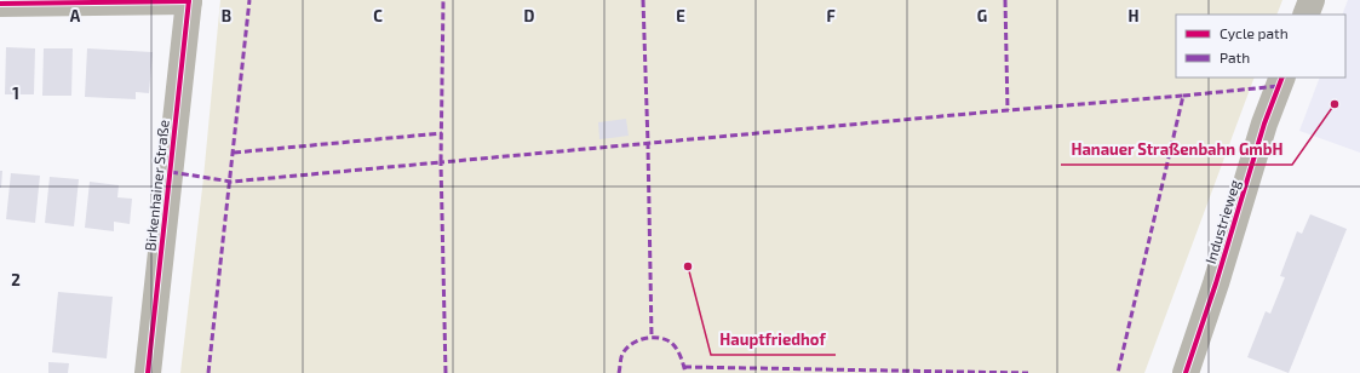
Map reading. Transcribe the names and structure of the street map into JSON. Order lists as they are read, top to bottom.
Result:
{
  "streets": {
    "street": ["Birkenhainer Straße", "Industrieweg"]
  },
  "places": ["Hanauer Straßenbahn GmbH", "Hauptfriedhof"],
  "legend": ["Cycle path", "Path"],
  "grid": {
    "columns": [
      "A",
      "B",
      "C",
      "D",
      "E",
      "F",
      "G",
      "H"
    ],
    "rows": ["1", "2"]
  }
}
